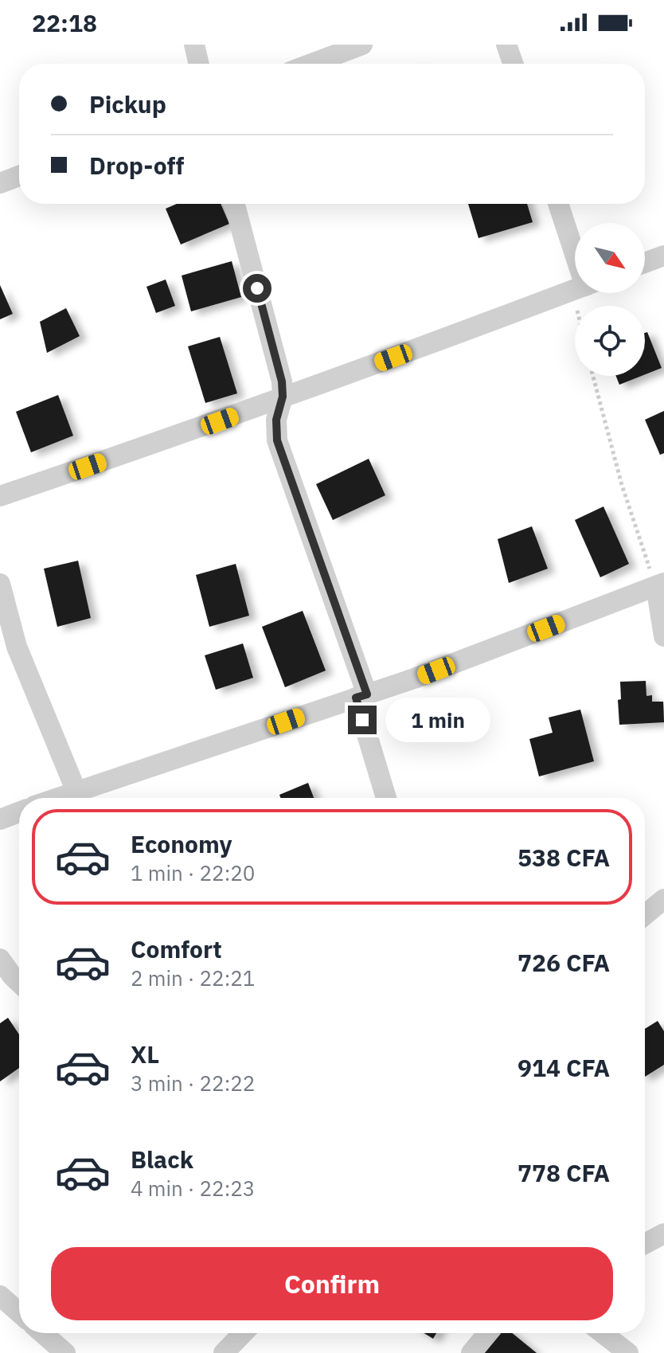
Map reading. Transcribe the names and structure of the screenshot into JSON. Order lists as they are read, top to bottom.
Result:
{
  "north": "bottom right",
  "page": {
    "status": "22:18",
    "banner": ["Pickup", "Drop-off"],
    "bubble": "1 min",
    "list": [
      {
        "name": "Economy",
        "note": "1 min · 22:20",
        "value": "538 CFA"
      },
      {
        "name": "Comfort",
        "note": "2 min · 22:21",
        "value": "726 CFA"
      },
      {
        "name": "XL",
        "note": "3 min · 22:22",
        "value": "914 CFA"
      },
      {
        "name": "Black",
        "note": "4 min · 22:23",
        "value": "778 CFA"
      }
    ],
    "buttons": "Confirm"
  }
}
